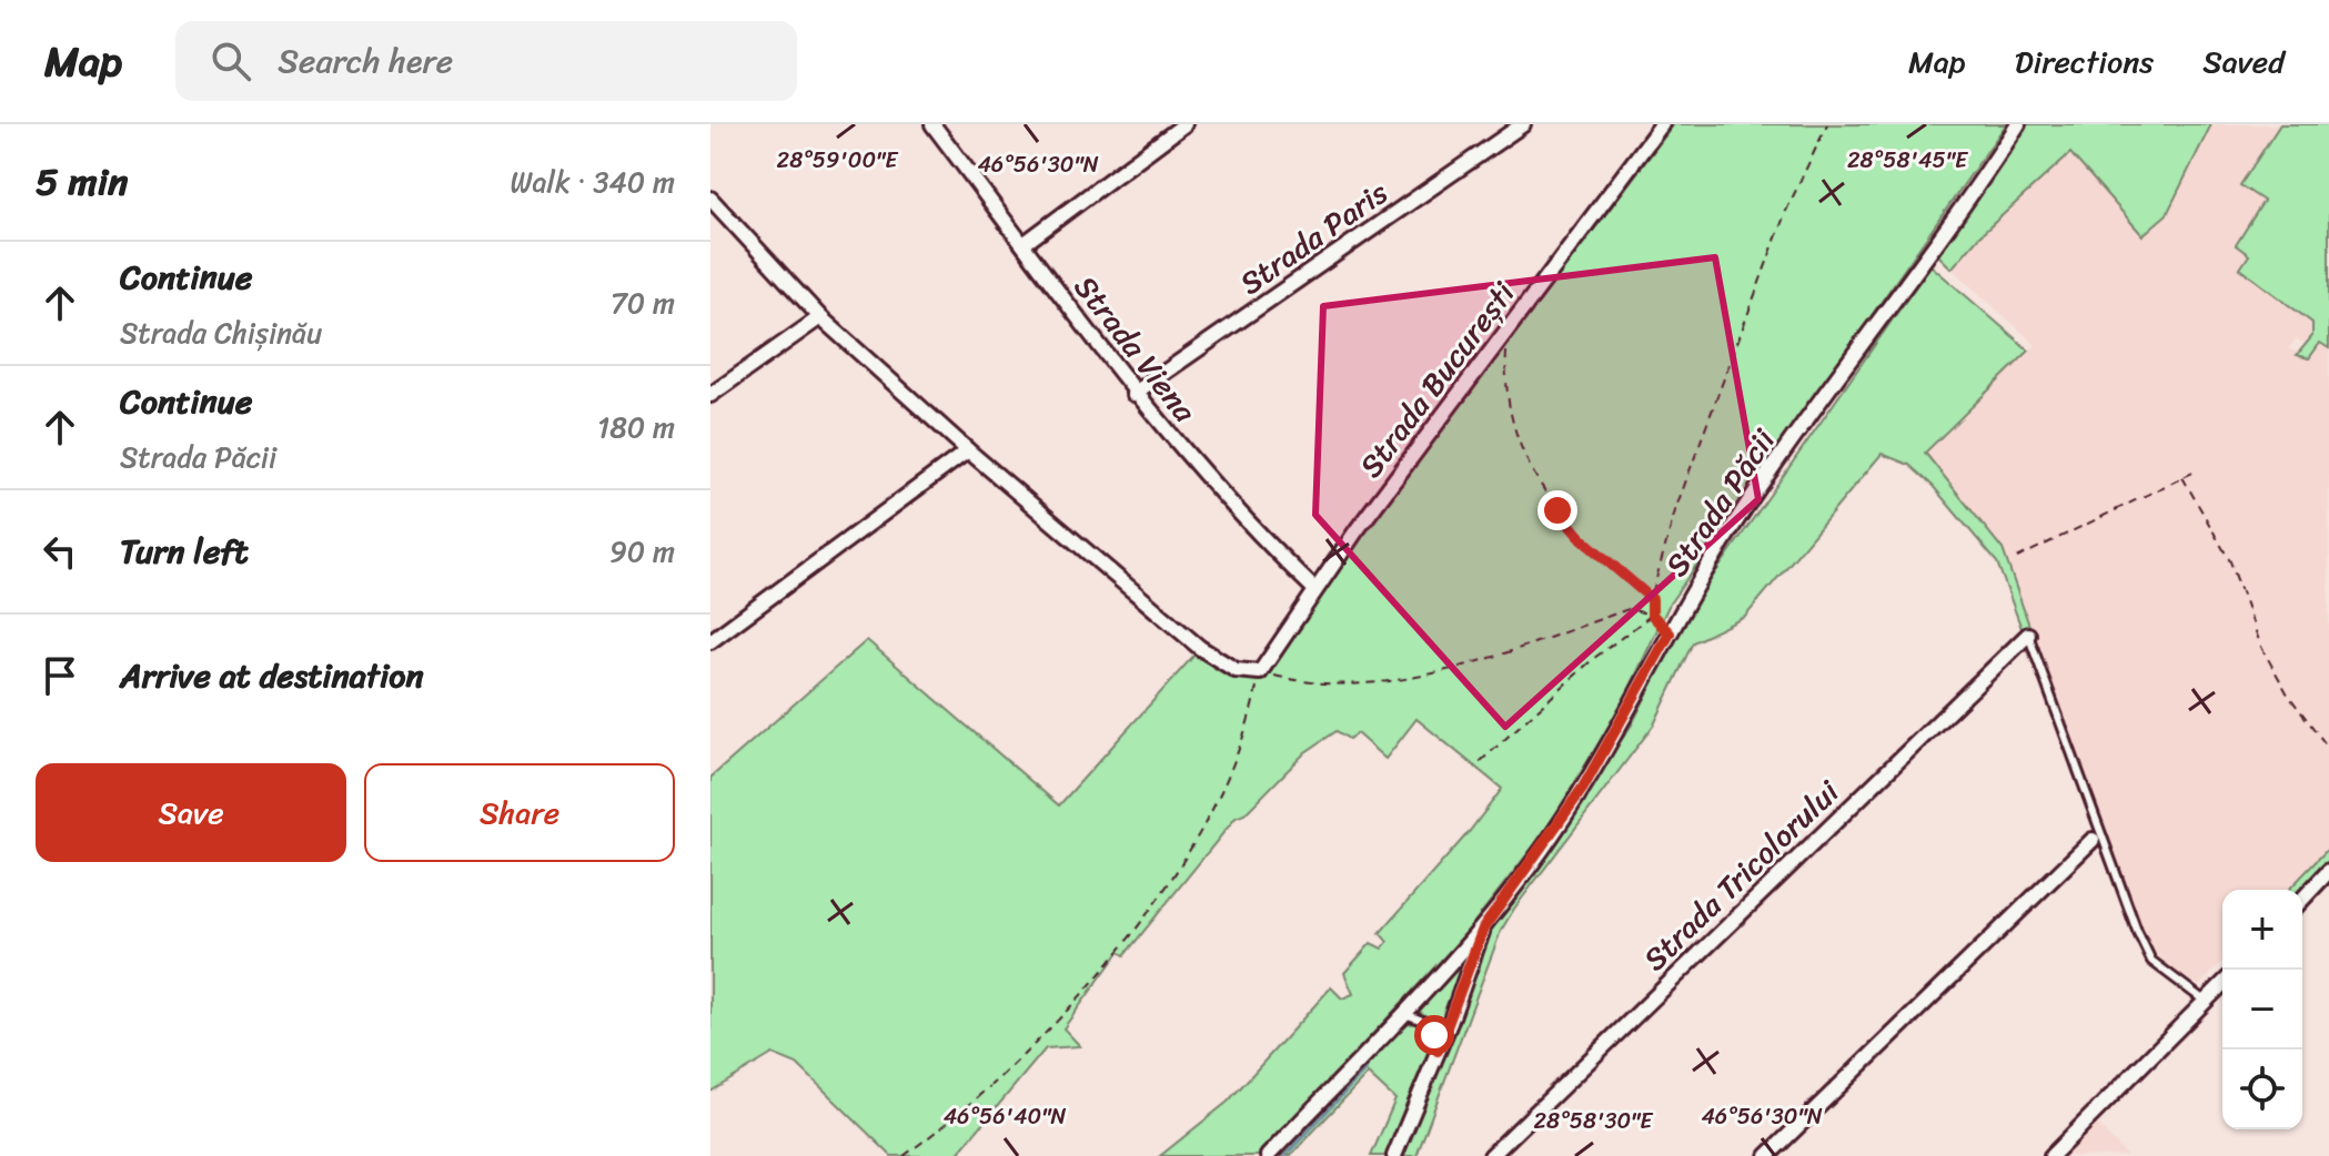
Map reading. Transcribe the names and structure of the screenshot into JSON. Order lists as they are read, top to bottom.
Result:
{
  "streets": {
    "street": [
      "Strada Paris",
      "Strada Viena",
      "Strada București",
      "Strada Păcii",
      "Strada Tricolorului"
    ]
  },
  "crossings": [
    ["Strada Paris", "Strada Viena"],
    ["Strada Viena", "Strada București"]
  ],
  "page": {
    "header": "Map",
    "search": "Search here",
    "nav": ["Map", "Directions", "Saved"],
    "heading": ["5 min", "Walk · 340 m"],
    "list": [
      ["Continue", "Strada Chișinău", "70 m"],
      ["Continue", "Strada Păcii", "180 m"],
      ["Turn left", "90 m"],
      "Arrive at destination"
    ],
    "buttons": ["Save", "Share"],
    "map_buttons": ["+", "−"]
  },
  "coordinates": [
    "28°58'45\"E",
    "28°59'00\"E",
    "46°56'30\"N",
    "46°56'40\"N",
    "28°58'30\"E"
  ]
}
